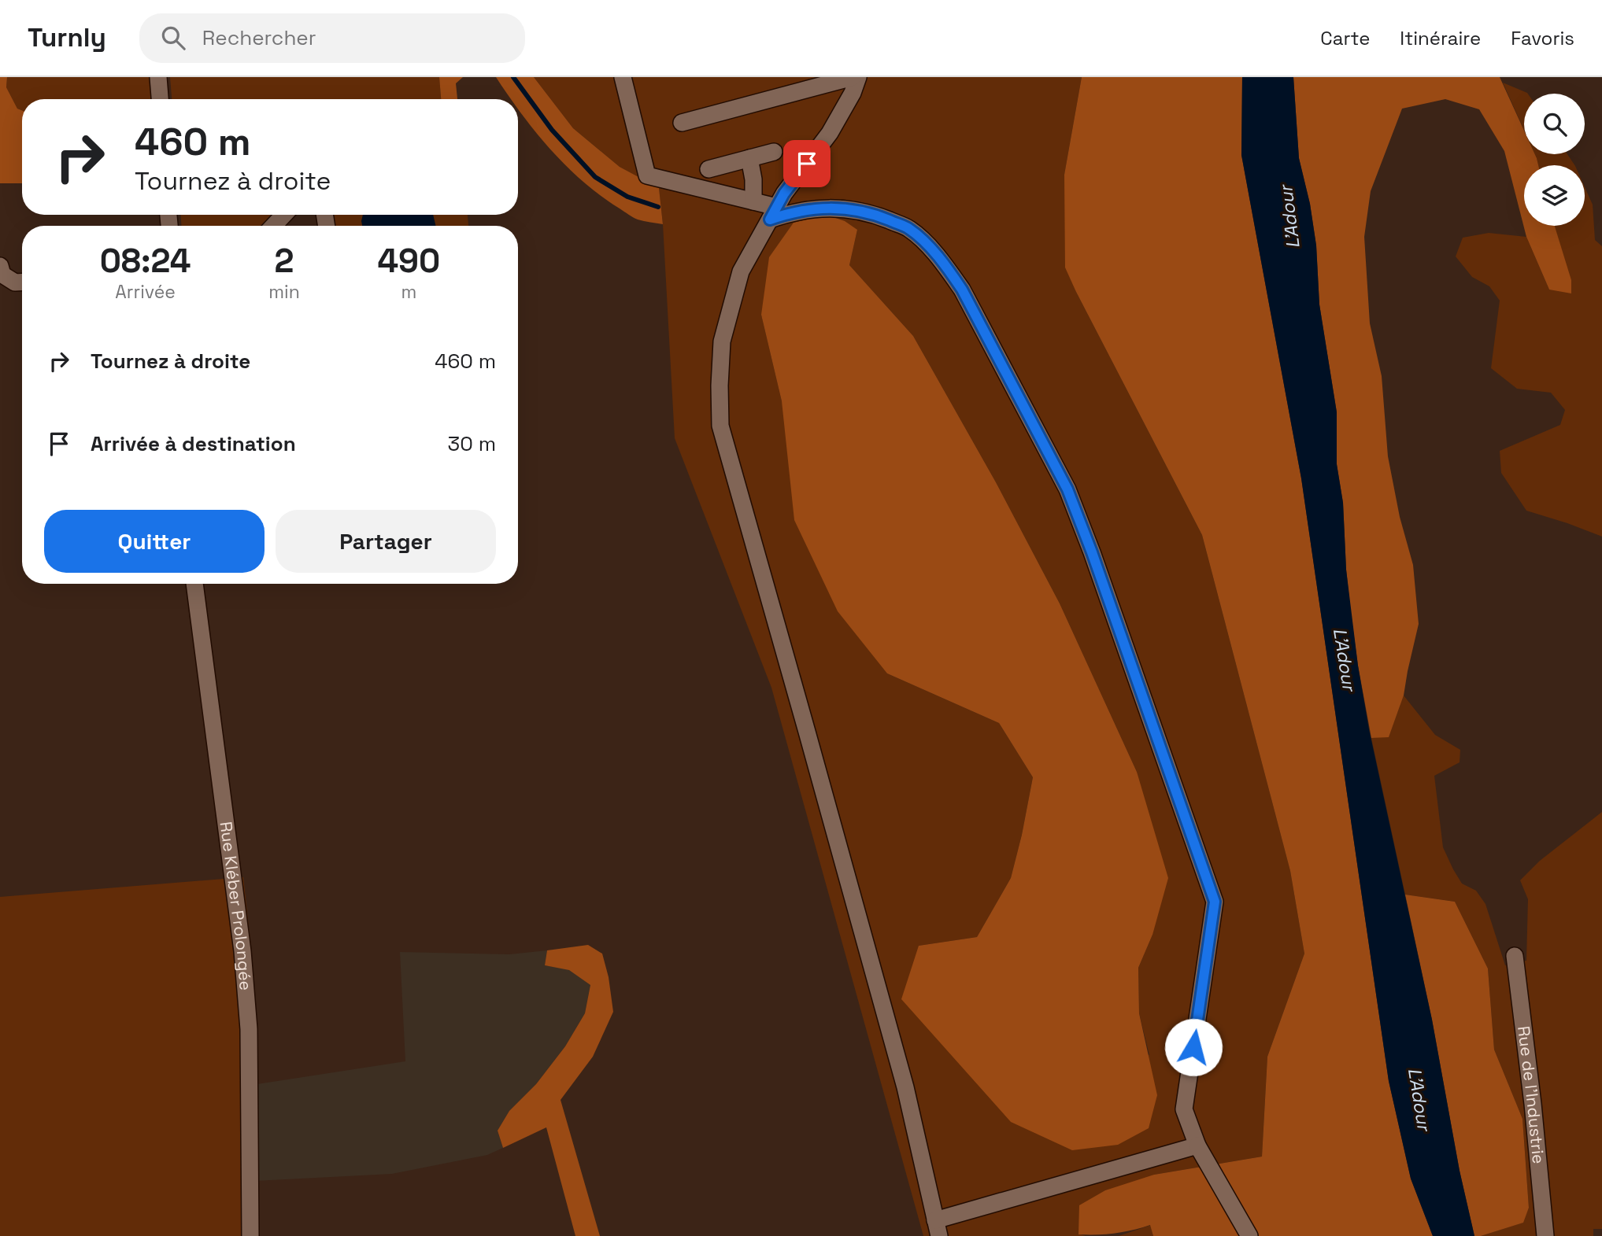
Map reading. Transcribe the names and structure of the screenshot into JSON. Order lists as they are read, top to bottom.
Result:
{
  "streets": {
    "street": ["Rue Kléber Prolongée", "Rue de l'Industrie"]
  },
  "water": ["L'Adour"],
  "page": {
    "header": "Turnly",
    "search": "Rechercher",
    "nav": ["Carte", "Itinéraire", "Favoris"],
    "turn": ["460 m", "Tournez à droite"],
    "eta": [
      "08:24",
      "Arrivée",
      "2",
      "min",
      "490",
      "m"
    ],
    "list": [
      {
        "name": "Tournez à droite",
        "value": "460 m"
      },
      {
        "name": "Arrivée à destination",
        "value": "30 m"
      }
    ],
    "buttons": ["Quitter", "Partager"]
  }
}
